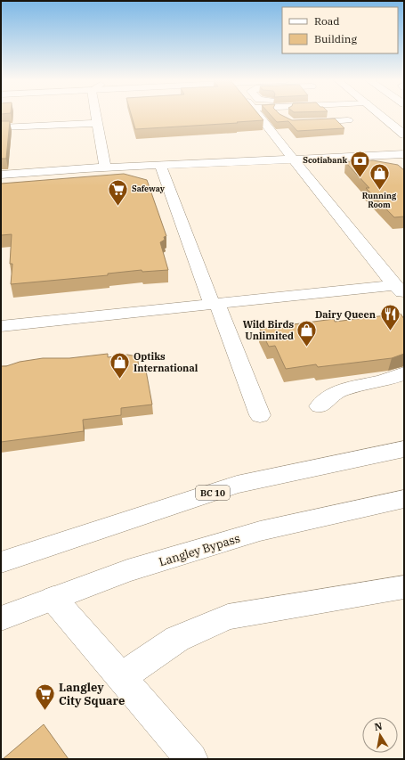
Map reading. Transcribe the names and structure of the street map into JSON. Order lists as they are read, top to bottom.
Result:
{
  "streets": {
    "main road": ["BC 10", "Langley Bypass"]
  },
  "places": {
    "bank": ["Scotiabank"],
    "shop": ["Running Room", "Wild Birds Unlimited", "Optiks International"],
    "supermarket": ["Safeway", "Langley City Square"],
    "restaurant": ["Dairy Queen"]
  },
  "legend": ["Road", "Building"],
  "north": "top"
}
